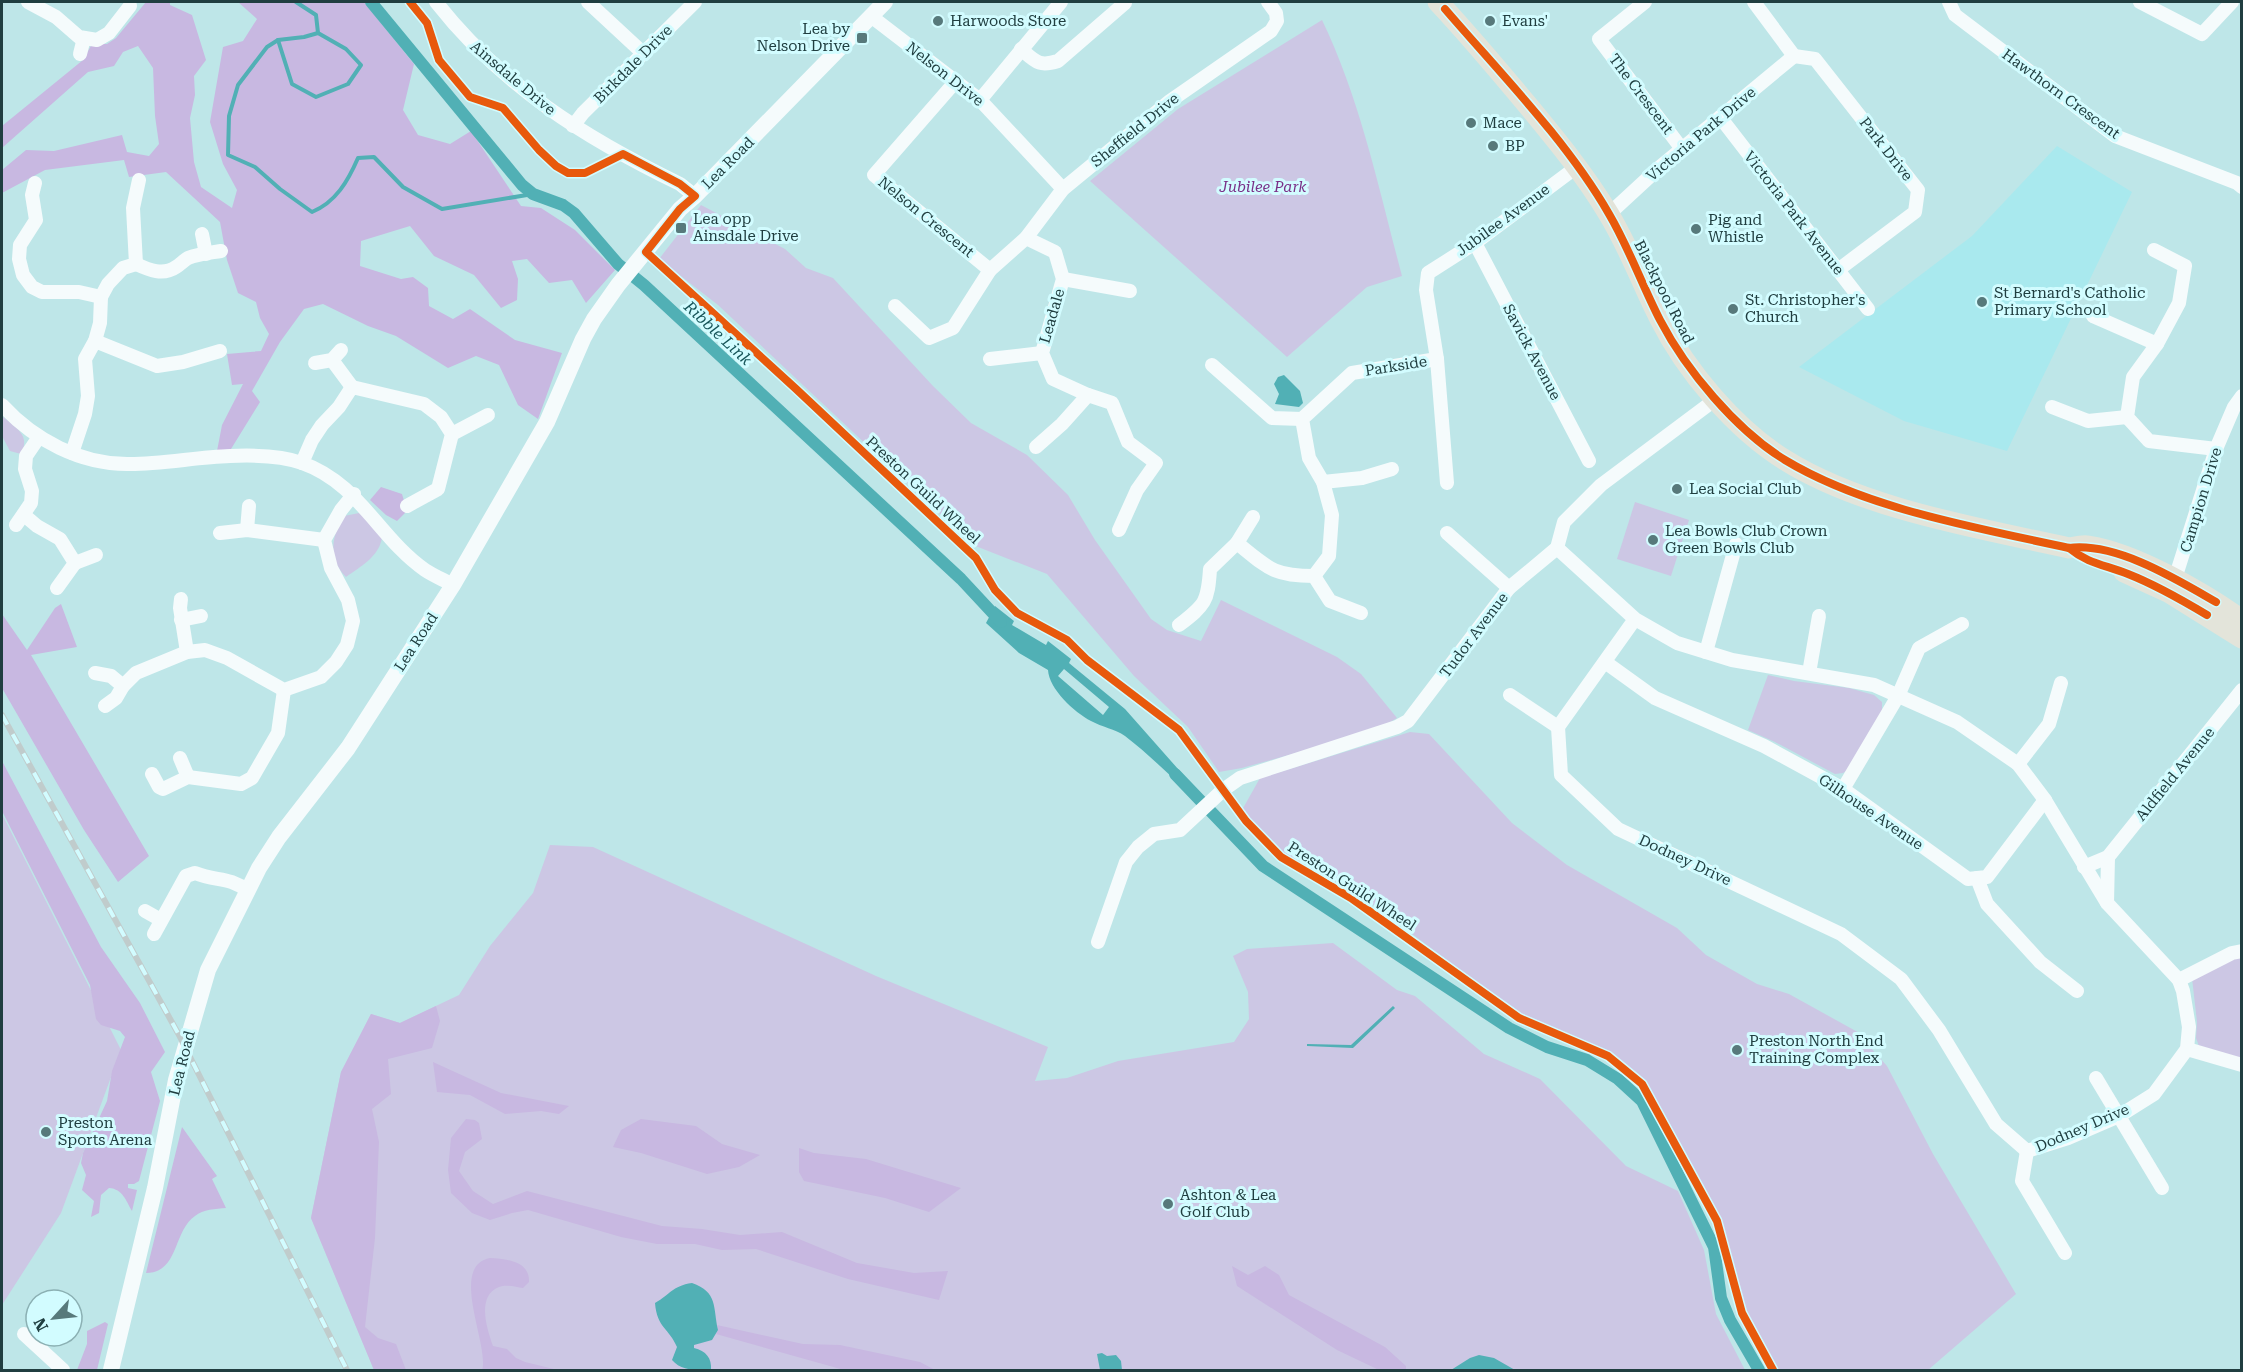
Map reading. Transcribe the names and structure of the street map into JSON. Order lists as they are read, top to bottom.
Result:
{
  "streets": {
    "highway": ["Blackpool Road"],
    "street": [
      "Birkdale Drive",
      "Nelson Drive",
      "Ainsdale Drive",
      "The Crescent",
      "Hawthorn Crescent",
      "Sheffield Drive",
      "Victoria Park Drive",
      "Park Drive",
      "Lea Road",
      "Victoria Park Avenue",
      "Nelson Crescent",
      "Jubilee Avenue",
      "Leadale",
      "Savick Avenue",
      "Parkside",
      "Campion Drive",
      "Tudor Avenue",
      "Aldfield Avenue",
      "Gilhouse Avenue",
      "Dodney Drive"
    ],
    "cycle path": ["Preston Guild Wheel"]
  },
  "crossings": [
    ["Birkdale Drive", "Ainsdale Drive"],
    ["Nelson Drive", "Sheffield Drive"],
    ["Nelson Drive", "Lea Road"],
    ["Nelson Drive", "Nelson Crescent"],
    ["Ainsdale Drive", "Lea Road"],
    ["The Crescent", "Victoria Park Drive"],
    ["Sheffield Drive", "Nelson Crescent"],
    ["Sheffield Drive", "Leadale"],
    ["Victoria Park Drive", "Park Drive"],
    ["Victoria Park Drive", "Victoria Park Avenue"],
    ["Victoria Park Drive", "Blackpool Road"],
    ["Park Drive", "Victoria Park Avenue"],
    ["Jubilee Avenue", "Blackpool Road"],
    ["Jubilee Avenue", "Savick Avenue"],
    ["Jubilee Avenue", "Parkside"],
    ["Blackpool Road", "Campion Drive"]
  ],
  "water": ["Ribble Link"],
  "parks": ["Jubilee Park"],
  "places": {
    "other": [
      "Harwoods Store",
      "Evans'",
      "Mace",
      "BP",
      "Pig and Whistle",
      "St Bernard's Catholic Primary School",
      "St. Christopher's Church",
      "Lea Social Club",
      "Lea Bowls Club Crown Green Bowls Club",
      "Preston North End Training Complex",
      "Preston Sports Arena",
      "Ashton & Lea Golf Club"
    ],
    "transit": ["Lea by Nelson Drive", "Lea opp Ainsdale Drive"]
  },
  "north": "bottom left"
}
